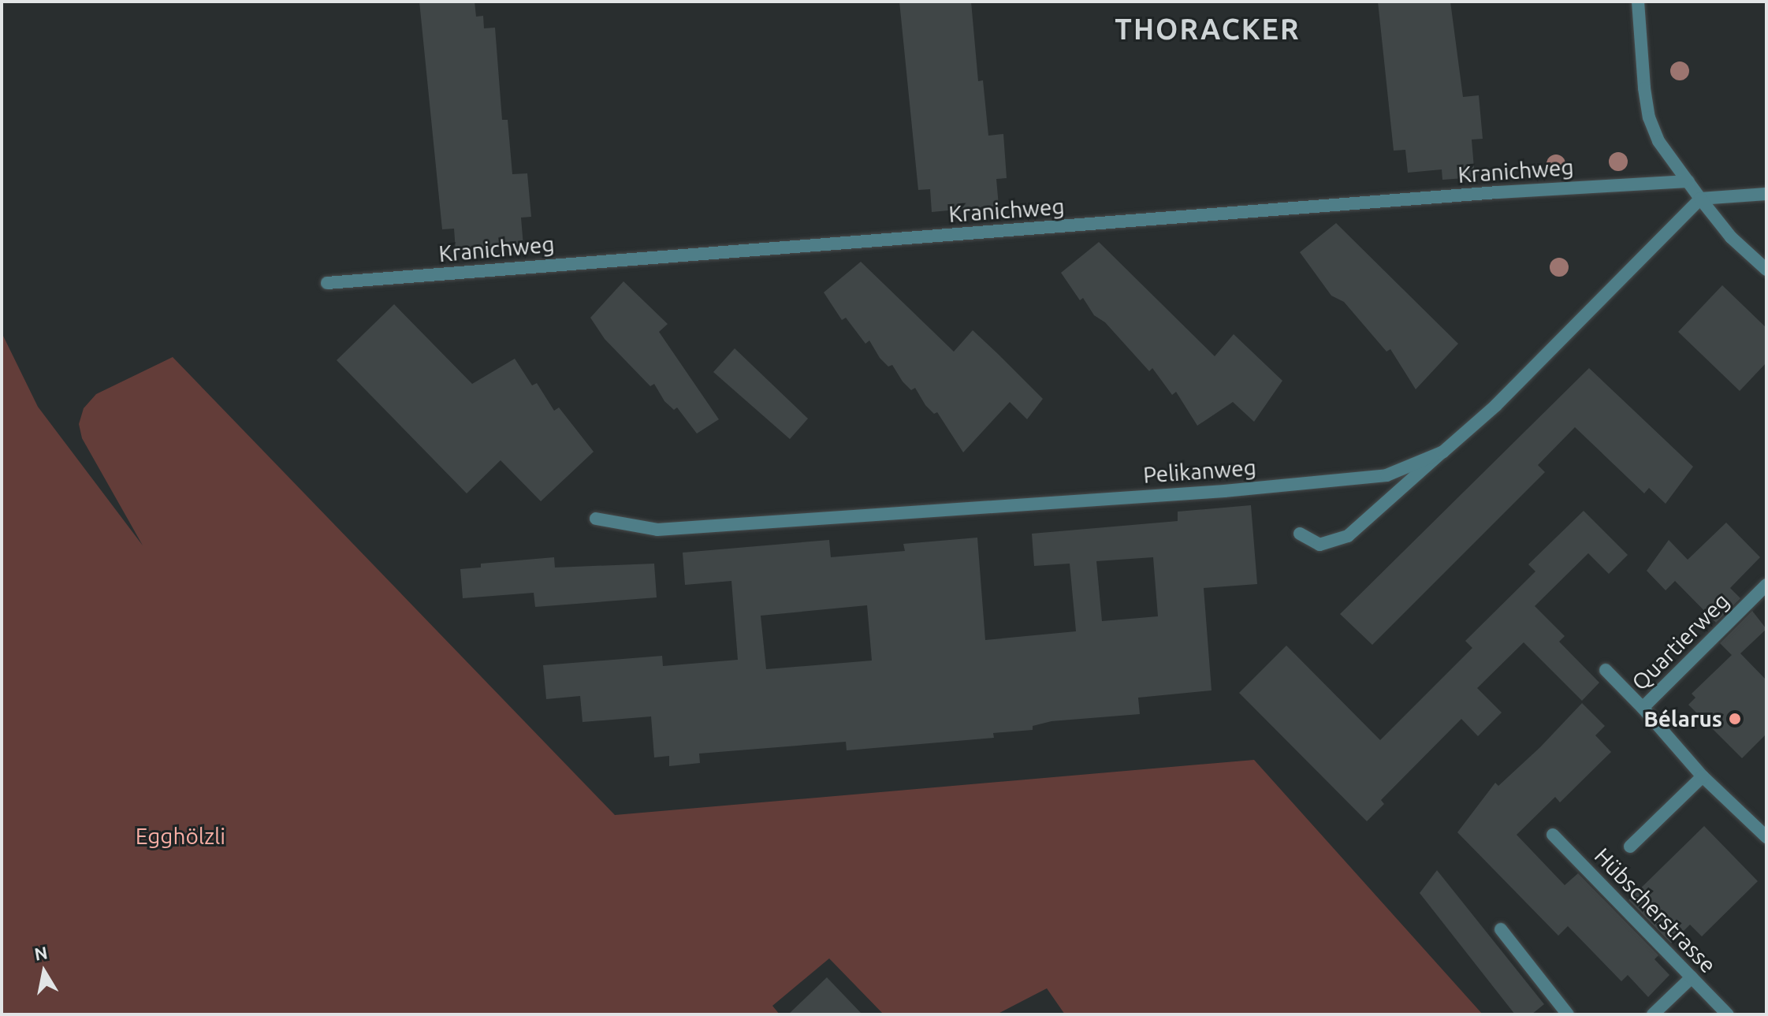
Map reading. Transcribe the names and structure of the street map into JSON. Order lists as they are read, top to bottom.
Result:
{
  "streets": {
    "street": [
      "Kranichweg",
      "Pelikanweg",
      "Quartierweg",
      "Hübscherstrasse"
    ]
  },
  "districts": ["THORACKER"],
  "parks": ["Egghölzli"],
  "places": ["Bélarus"],
  "north": "top"
}
